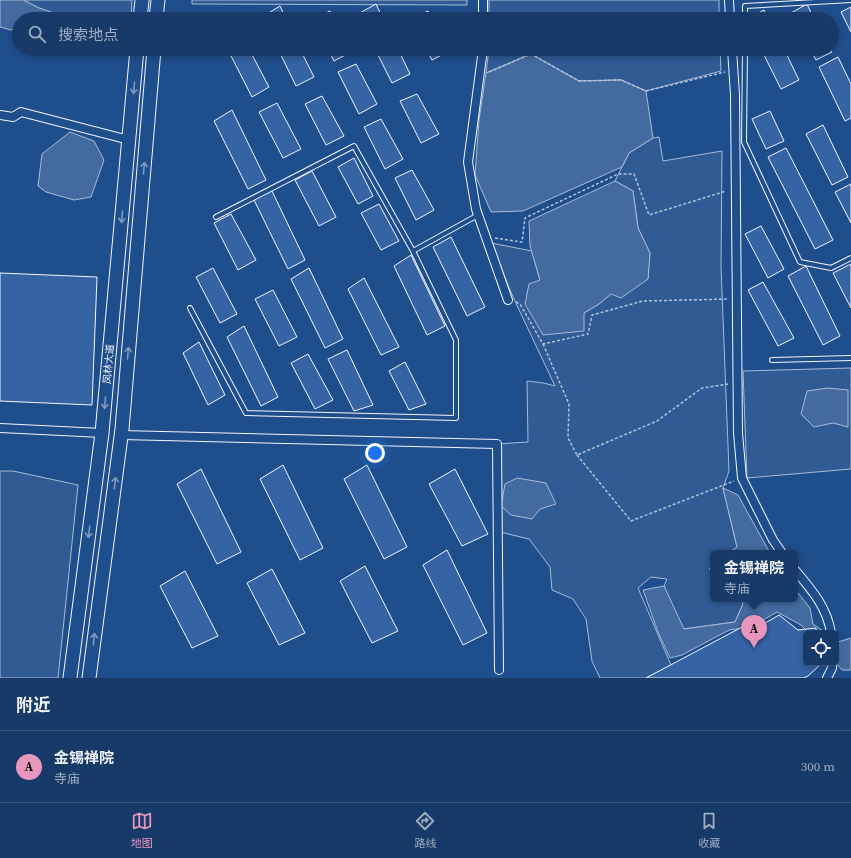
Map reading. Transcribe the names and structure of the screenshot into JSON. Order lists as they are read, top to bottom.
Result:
{
  "streets": {
    "main road": ["凤林大道"]
  },
  "page": {
    "search": "搜索地点",
    "popup": ["金锡禅院", "寺庙"],
    "pins": "A",
    "heading": "附近",
    "list": [
      {
        "mark": "A",
        "name": "金锡禅院",
        "note": "寺庙",
        "value": "300 m"
      }
    ],
    "nav": ["地图", "路线", "收藏"]
  }
}
